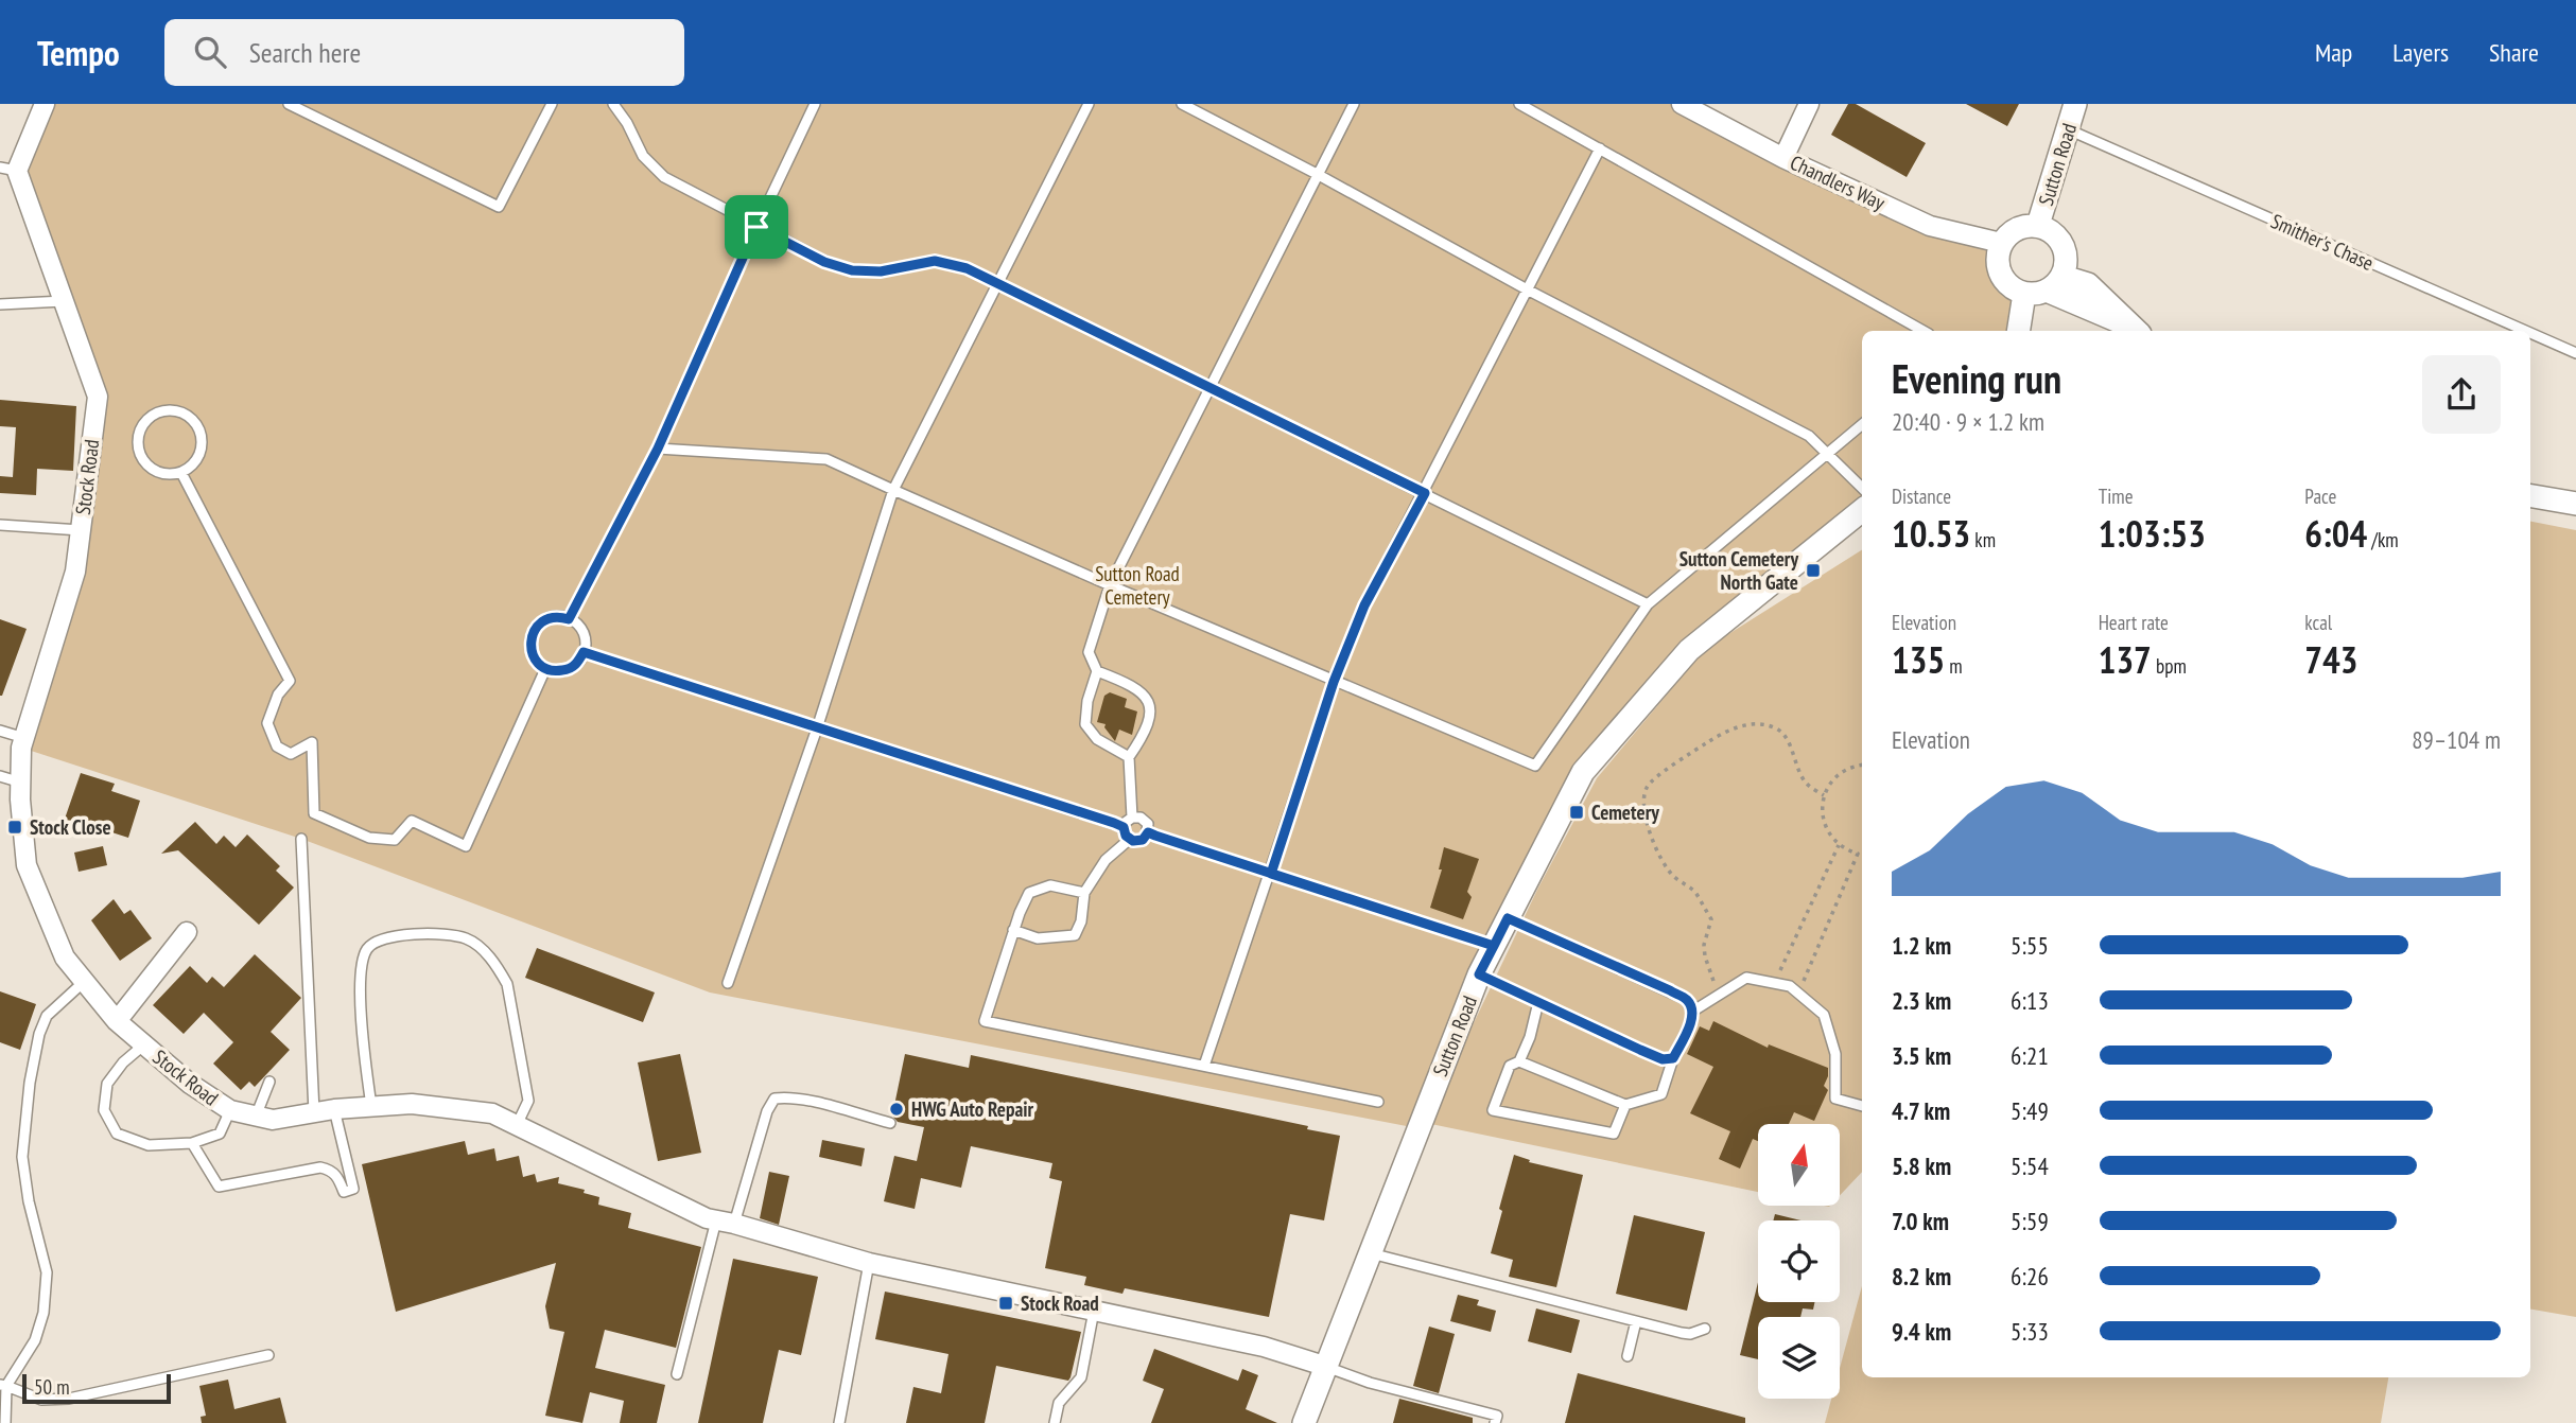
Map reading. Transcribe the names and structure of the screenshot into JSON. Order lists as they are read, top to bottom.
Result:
{
  "streets": {
    "street": ["Sutton Road", "Chandlers Way", "Stock Road"],
    "lane": ["Smither's Chase"]
  },
  "crossings": [
    ["Sutton Road", "Chandlers Way"],
    ["Sutton Road", "Smither's Chase"],
    ["Sutton Road", "Stock Road"]
  ],
  "parks": ["Sutton Road Cemetery"],
  "places": {
    "transit": [
      "Sutton Cemetery North Gate",
      "Cemetery",
      "Stock Close",
      "Stock Road"
    ],
    "other": ["HWG Auto Repair"]
  },
  "scale_bar": "50 m",
  "north": "top",
  "page": {
    "header": "Tempo",
    "search": "Search here",
    "nav": ["Map", "Layers", "Share"],
    "heading": ["Evening run", "20:40 · 9 × 1.2 km"],
    "stats": [
      ["Distance", "10.53 km"],
      ["Time", "1:03:53"],
      ["Pace", "6:04 /km"],
      ["Elevation", "135 m"],
      ["Heart rate", "137 bpm"],
      ["kcal", "743"]
    ],
    "chart": ["Elevation", "89–104 m"],
    "list": [
      {
        "name": "1.2 km",
        "note": "5:55"
      },
      {
        "name": "2.3 km",
        "note": "6:13"
      },
      {
        "name": "3.5 km",
        "note": "6:21"
      },
      {
        "name": "4.7 km",
        "note": "5:49"
      },
      {
        "name": "5.8 km",
        "note": "5:54"
      },
      {
        "name": "7.0 km",
        "note": "5:59"
      },
      {
        "name": "8.2 km",
        "note": "6:26"
      },
      {
        "name": "9.4 km",
        "note": "5:33"
      }
    ],
    "scale": "50 m"
  }
}
